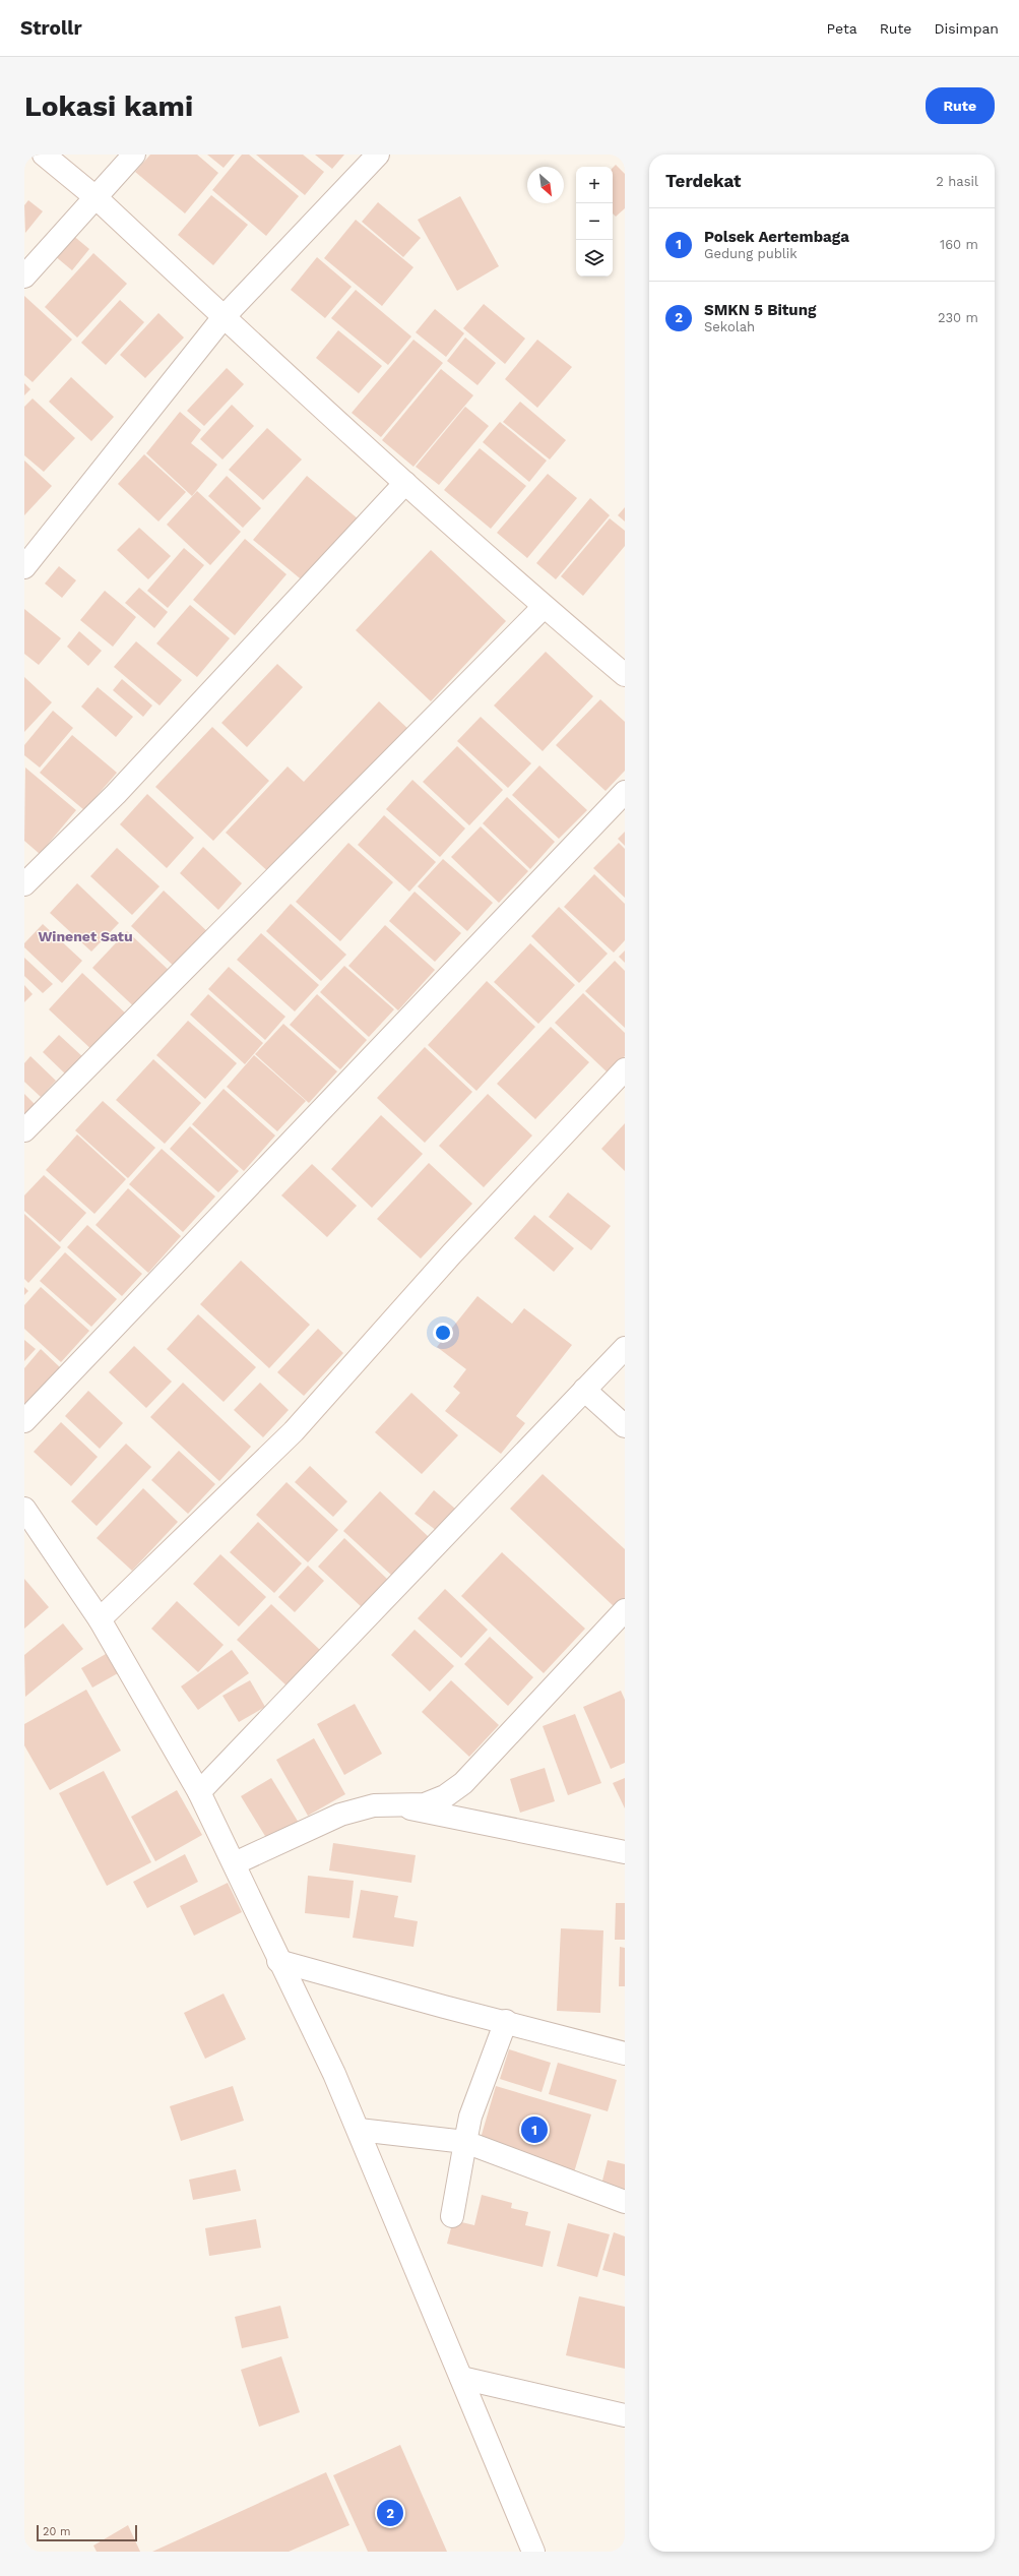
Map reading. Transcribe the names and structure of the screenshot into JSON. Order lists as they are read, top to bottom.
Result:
{
  "districts": ["Winenet Satu"],
  "scale_bar": "20 m",
  "north": "bottom right",
  "page": {
    "header": "Strollr",
    "nav": ["Peta", "Rute", "Disimpan"],
    "buttons": "Rute",
    "title": "Lokasi kami",
    "heading": ["Terdekat", "2 hasil"],
    "map_buttons": ["+", "−"],
    "list": [
      {
        "mark": "1",
        "name": "Polsek Aertembaga",
        "note": "Gedung publik",
        "value": "160 m"
      },
      {
        "mark": "2",
        "name": "SMKN 5 Bitung",
        "note": "Sekolah",
        "value": "230 m"
      }
    ],
    "pins": ["1", "2"],
    "scale": "20 m"
  }
}
